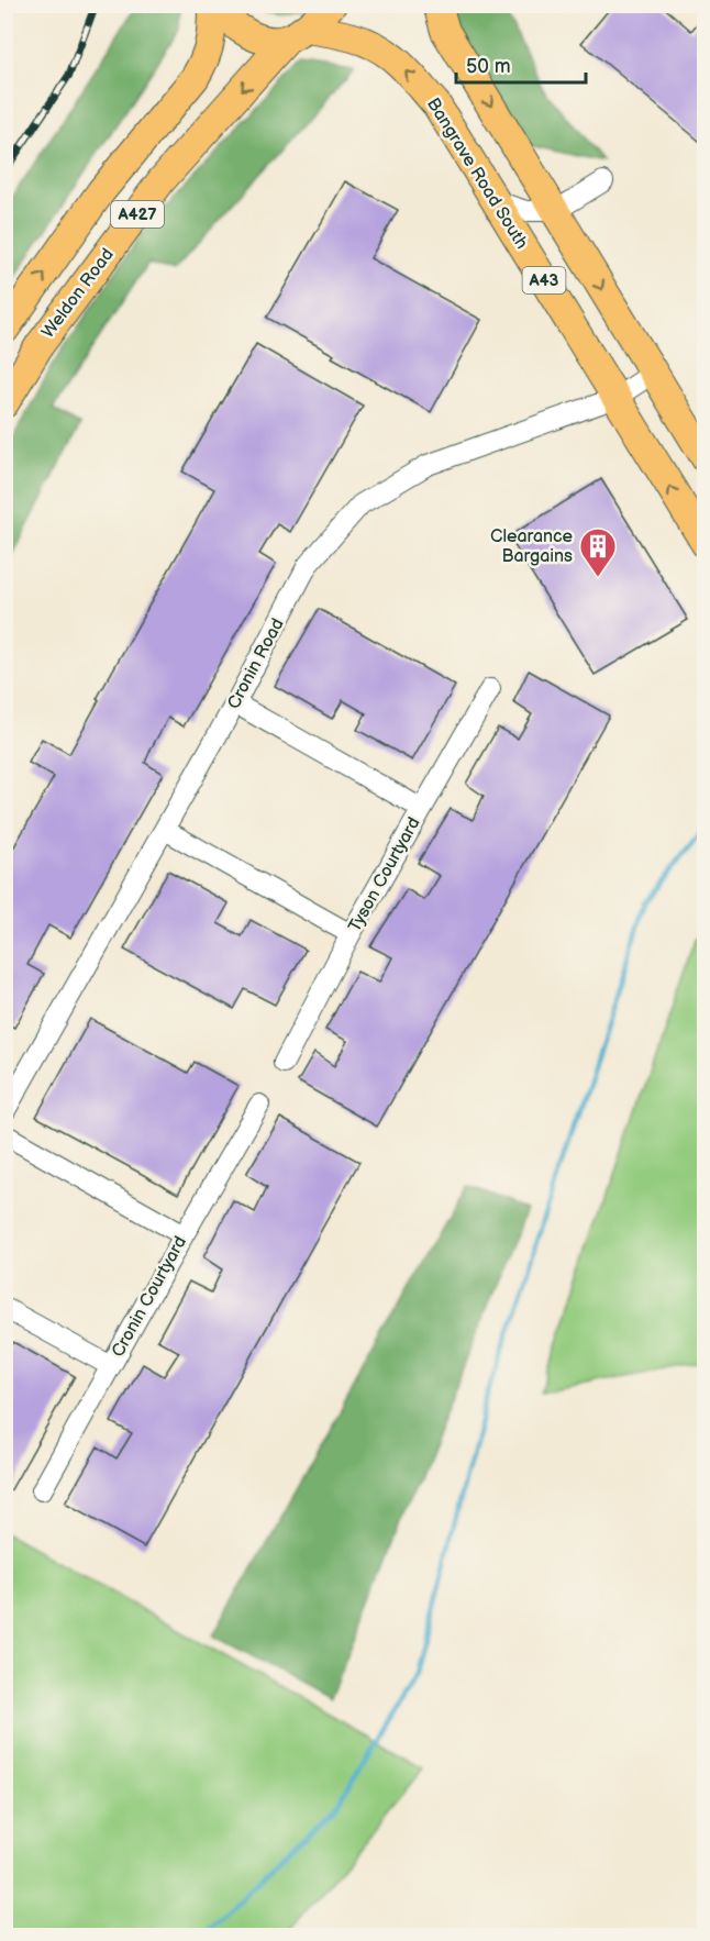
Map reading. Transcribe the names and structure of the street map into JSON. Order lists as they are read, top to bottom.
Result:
{
  "streets": {
    "highway": [
      "Bangrave Road South",
      "A427",
      "A43",
      "Weldon Road"
    ],
    "street": ["Cronin Road", "Tyson Courtyard", "Cronin Courtyard"]
  },
  "crossings": [
    ["Bangrave Road South", "A43"],
    ["Bangrave Road South", "Weldon Road"],
    ["Bangrave Road South", "Cronin Road"],
    ["A43", "Weldon Road"],
    ["A43", "Cronin Road"]
  ],
  "places": {
    "building": ["Clearance Bargains"]
  },
  "scale_bar": "50 m"
}
